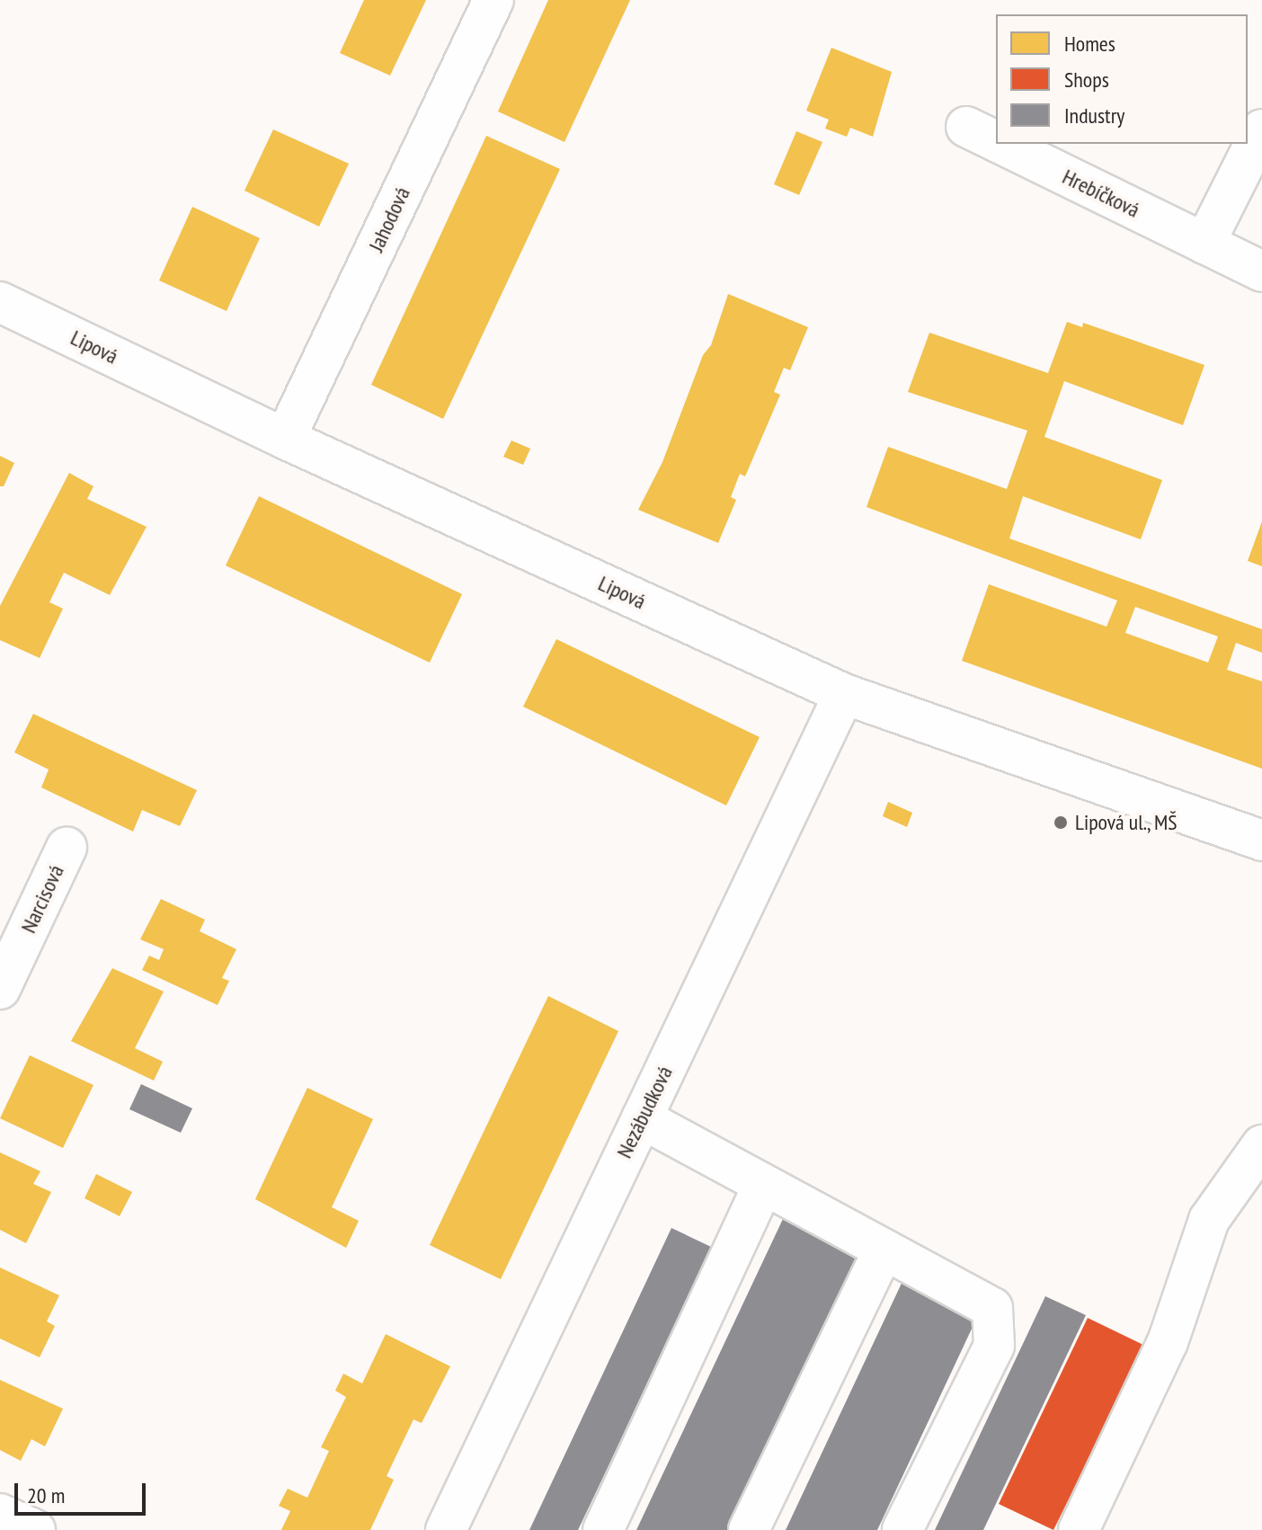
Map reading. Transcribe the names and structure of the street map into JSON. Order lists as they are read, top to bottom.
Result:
{
  "streets": {
    "street": [
      "Hrebíčková",
      "Jahodová",
      "Lipová",
      "Narcisová",
      "Nezábudková"
    ]
  },
  "crossings": [
    ["Jahodová", "Lipová"],
    ["Lipová", "Nezábudková"]
  ],
  "places": ["Lipová ul., MŠ"],
  "legend": ["Homes", "Shops", "Industry"],
  "scale_bar": "20 m"
}
